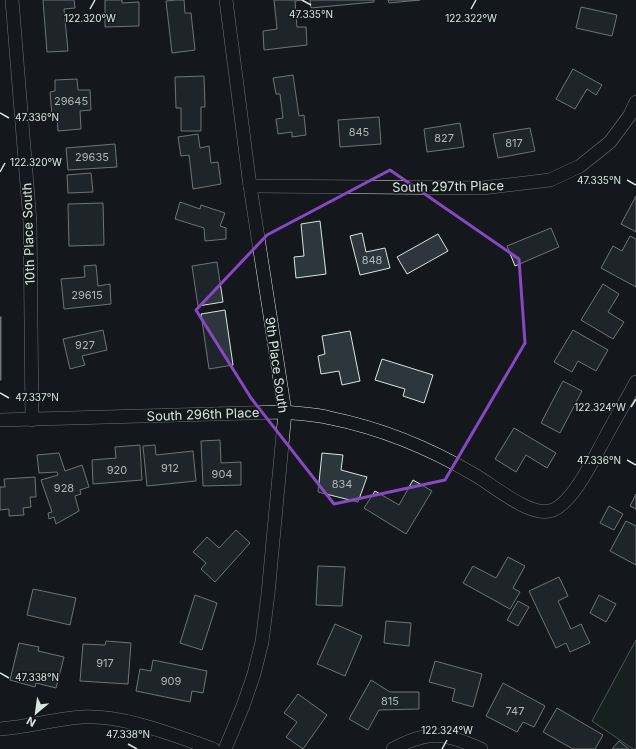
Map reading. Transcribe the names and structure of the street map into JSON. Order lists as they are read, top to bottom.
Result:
{
  "streets": {
    "street": [
      "South 297th Place",
      "10th Place South",
      "9th Place South",
      "South 296th Place"
    ]
  },
  "crossings": [
    ["South 297th Place", "9th Place South"],
    ["10th Place South", "South 296th Place"],
    ["9th Place South", "South 296th Place"]
  ],
  "house_numbers": [
    "29645",
    "845",
    "827",
    "817",
    "29635",
    "848",
    "29615",
    "927",
    "912",
    "920",
    "904",
    "834",
    "928",
    "917",
    "909",
    "815",
    "747"
  ],
  "north": "bottom left",
  "coordinates": [
    "47.335°N",
    "122.320°W",
    "122.322°W",
    "47.336°N",
    "47.337°N",
    "122.324°W",
    "47.338°N"
  ]
}
